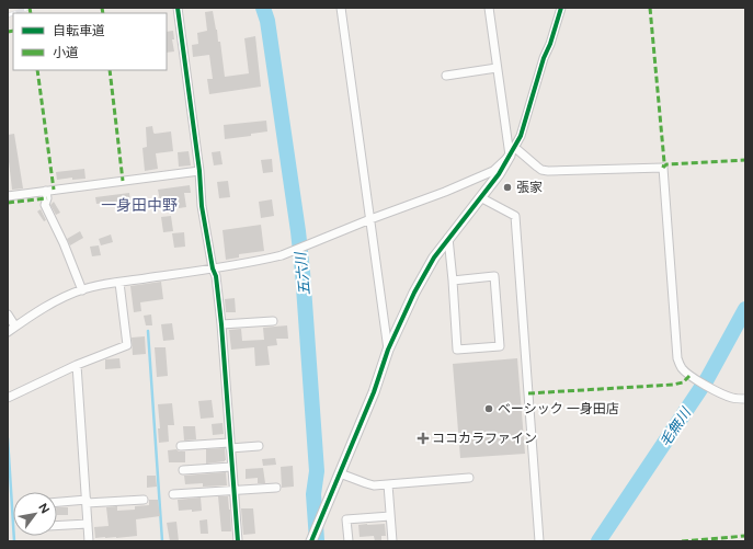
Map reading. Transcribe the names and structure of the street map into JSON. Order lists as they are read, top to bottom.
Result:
{
  "districts": ["一身田中野"],
  "water": ["五六川", "毛無川"],
  "places": {
    "other": ["張家", "ベーシック 一身田店"],
    "health": ["ココカラファイン"]
  },
  "legend": ["自転車道", "小道"],
  "north": "top right"
}
